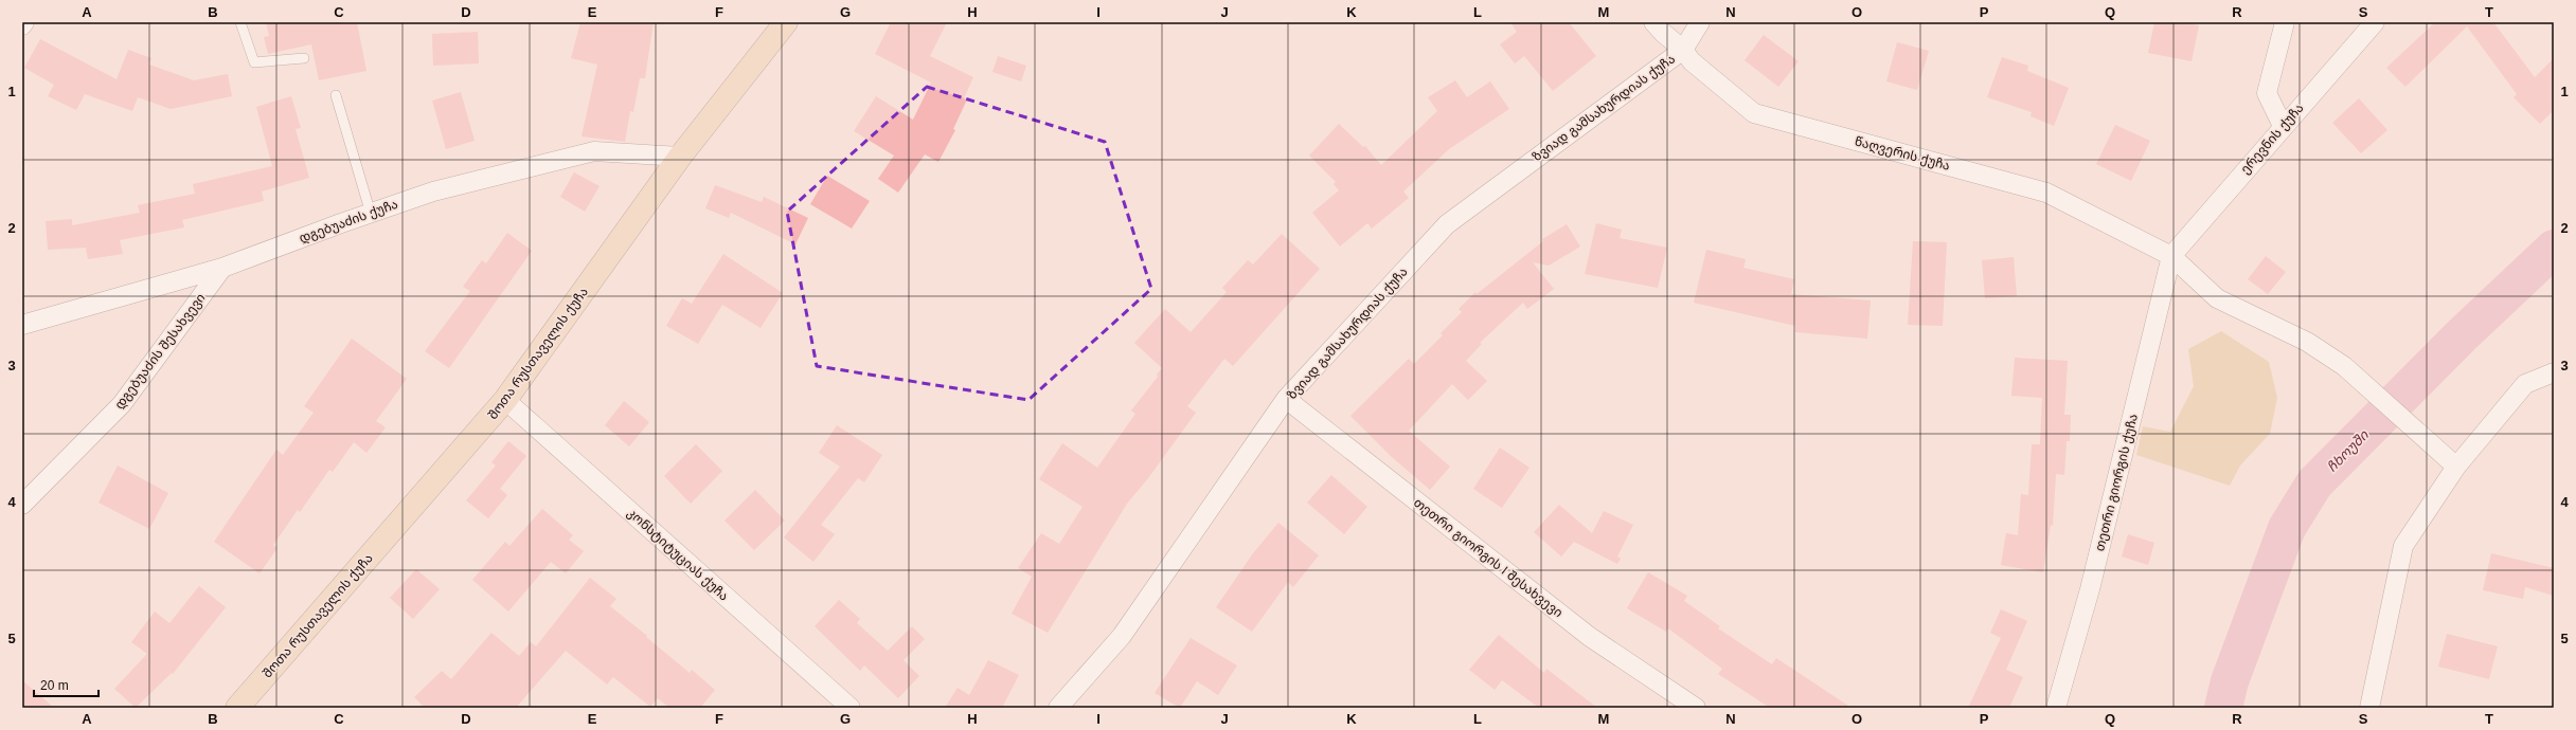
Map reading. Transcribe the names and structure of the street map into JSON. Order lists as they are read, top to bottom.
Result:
{
  "streets": {
    "main road": ["შოთა რუსთაველის ქუჩა"],
    "street": [
      "ზვიად გამსახურდიას ქუჩა",
      "ერევნის ქუჩა",
      "წაღვერის ქუჩა",
      "დგებუაძის ქუჩა",
      "დგებუაძის შესახვევი",
      "თეთრი გიორგის ქუჩა",
      "კონსტიტუციას ქუჩა",
      "თეთრი გიორგის I შესახვევი"
    ]
  },
  "crossings": [
    ["ზვიად გამსახურდიას ქუჩა", "წაღვერის ქუჩა"],
    ["ზვიად გამსახურდიას ქუჩა", "თეთრი გიორგის I შესახვევი"],
    ["ერევნის ქუჩა", "წაღვერის ქუჩა"],
    ["ერევნის ქუჩა", "თეთრი გიორგის ქუჩა"],
    ["წაღვერის ქუჩა", "თეთრი გიორგის ქუჩა"],
    ["დგებუაძის ქუჩა", "დგებუაძის შესახვევი"],
    ["დგებუაძის ქუჩა", "შოთა რუსთაველის ქუჩა"],
    ["შოთა რუსთაველის ქუჩა", "კონსტიტუციას ქუჩა"]
  ],
  "water": ["ჩხოუში"],
  "scale_bar": "20 m",
  "grid": {
    "columns": [
      "A",
      "B",
      "C",
      "D",
      "E",
      "F",
      "G",
      "H",
      "I",
      "J",
      "K",
      "L",
      "M",
      "N",
      "O",
      "P",
      "Q",
      "R",
      "S",
      "T"
    ],
    "rows": [
      "1",
      "2",
      "3",
      "4",
      "5"
    ]
  }
}
